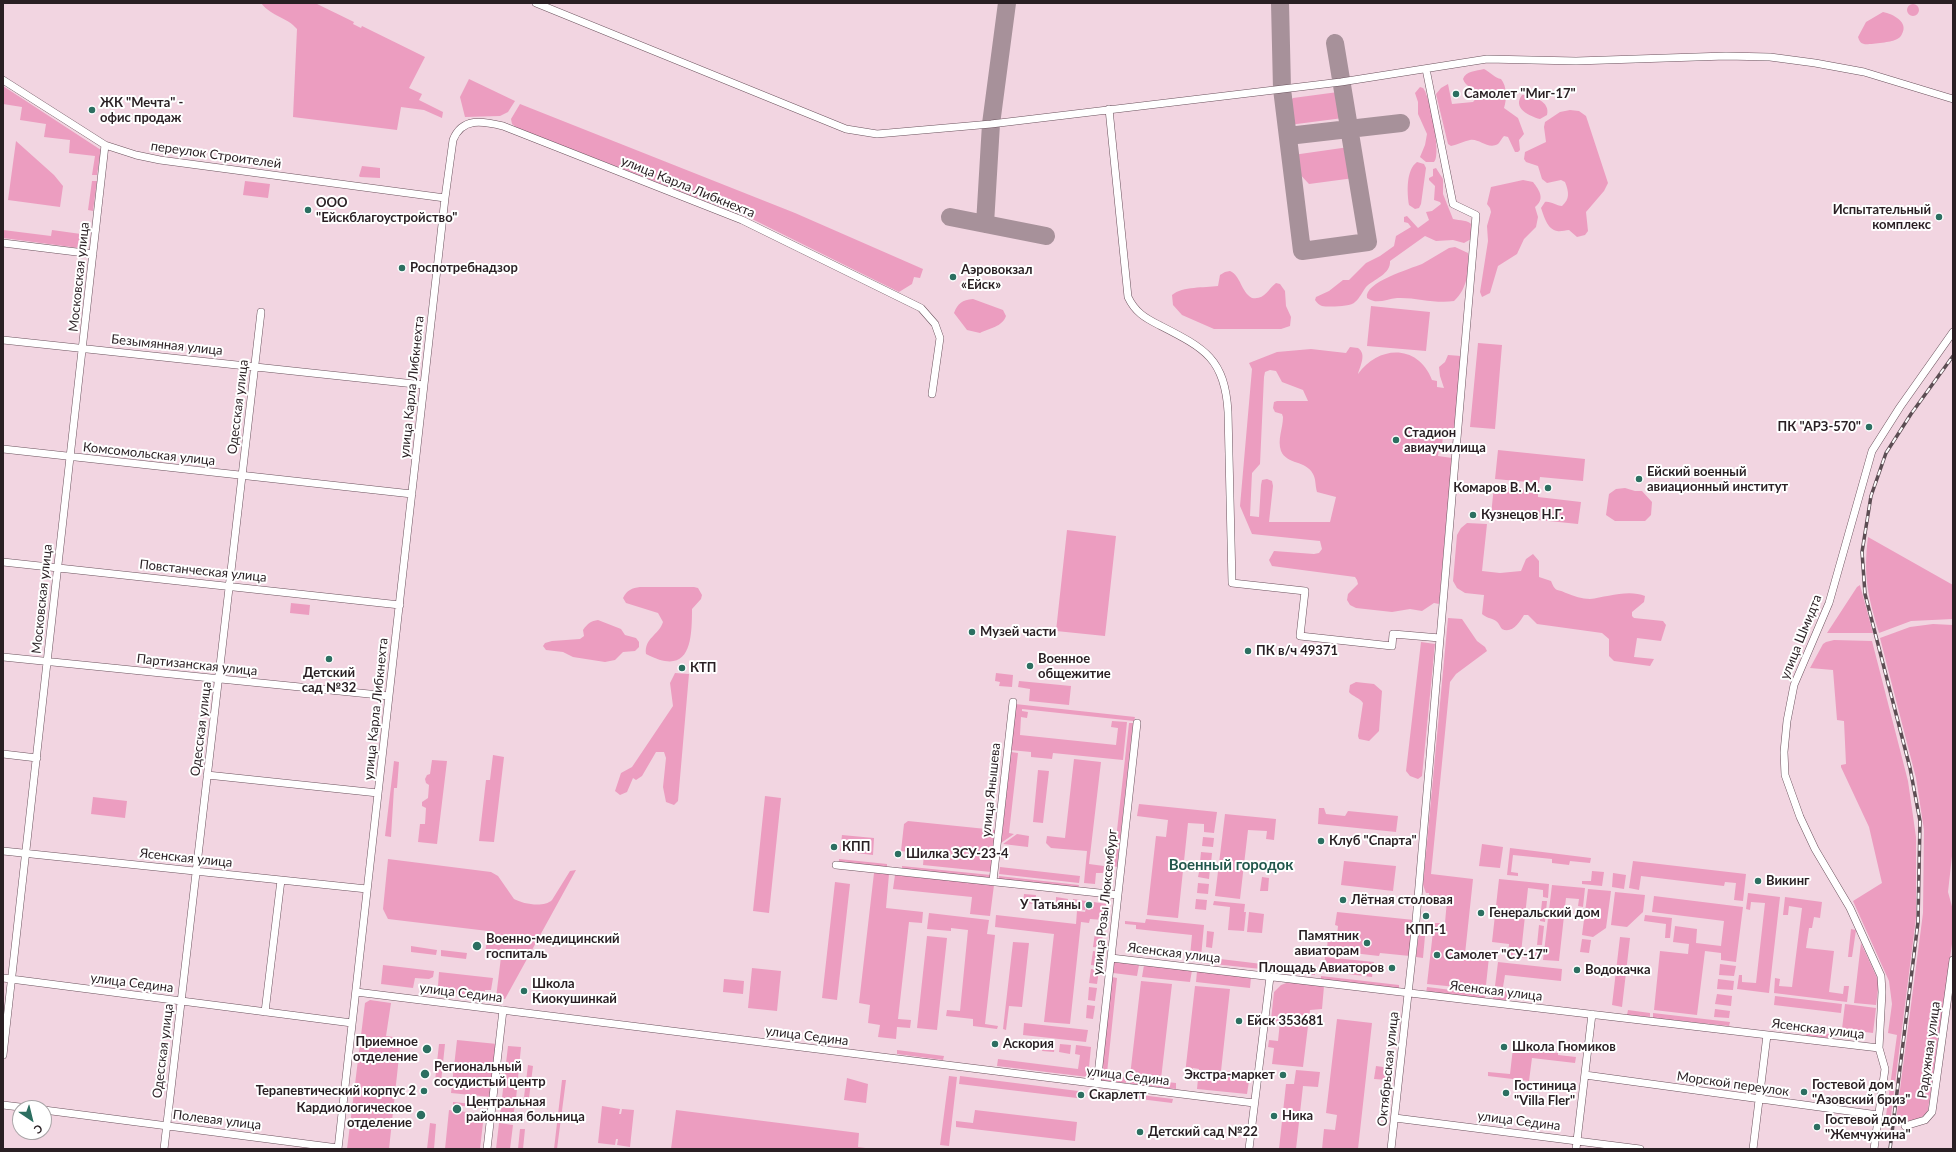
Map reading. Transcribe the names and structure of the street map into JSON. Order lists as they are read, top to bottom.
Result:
{
  "streets": {
    "street": [
      "переулок Строителей",
      "улица Карла Либкнехта",
      "Московская улица",
      "Безымянная улица",
      "Одесская улица",
      "Комсомольская улица",
      "Повстанческая улица",
      "улица Шмидта",
      "Партизанская улица",
      "улица Янышева",
      "Ясенская улица",
      "улица Розы Люксембург",
      "улица Седина",
      "Радужная улица",
      "Октябрьская улица",
      "Морской переулок",
      "Полевая улица"
    ]
  },
  "crossings": [
    ["переулок Строителей", "улица Карла Либкнехта"],
    ["переулок Строителей", "Московская улица"],
    ["улица Карла Либкнехта", "Безымянная улица"],
    ["улица Карла Либкнехта", "Комсомольская улица"],
    ["улица Карла Либкнехта", "Повстанческая улица"],
    ["улица Карла Либкнехта", "Партизанская улица"],
    ["улица Карла Либкнехта", "Ясенская улица"],
    ["улица Карла Либкнехта", "улица Седина"],
    ["улица Карла Либкнехта", "Полевая улица"],
    ["Московская улица", "Безымянная улица"],
    ["Московская улица", "Комсомольская улица"],
    ["Московская улица", "Повстанческая улица"],
    ["Московская улица", "Партизанская улица"],
    ["Московская улица", "Ясенская улица"],
    ["Московская улица", "улица Седина"],
    ["Безымянная улица", "Одесская улица"],
    ["Одесская улица", "Комсомольская улица"],
    ["Одесская улица", "Повстанческая улица"],
    ["Одесская улица", "Партизанская улица"],
    ["Одесская улица", "Ясенская улица"],
    ["Одесская улица", "улица Седина"],
    ["Одесская улица", "Полевая улица"],
    ["улица Шмидта", "Ясенская улица"],
    ["улица Шмидта", "Морской переулок"],
    ["Ясенская улица", "улица Розы Люксембург"],
    ["Ясенская улица", "Октябрьская улица"],
    ["улица Розы Люксембург", "улица Седина"],
    ["улица Седина", "Октябрьская улица"]
  ],
  "districts": ["Военный городок"],
  "places": [
    "Самолет \"Миг-17\"",
    "ЖК \"Мечта\" - офис продаж",
    "ООО \"Ейскблагоустройство\"",
    "Испытательный комплекс",
    "Роспотребнадзор",
    "Аэровокзал «Ейск»",
    "ПК \"АРЗ-570\"",
    "Стадион авиаучилища",
    "Ейский военный авиационный институт",
    "Комаров В. М.",
    "Кузнецов Н.Г.",
    "Музей части",
    "ПК в/ч 49371",
    "Детский сад №32",
    "Военное общежитие",
    "КТП",
    "Клуб \"Спарта\"",
    "КПП",
    "Шилка ЗСУ-23-4",
    "Викинг",
    "Лётная столовая",
    "У Татьяны",
    "Генеральский дом",
    "КПП-1",
    "Памятник авиаторам",
    "Военно-медицинский госпиталь",
    "Самолет \"СУ-17\"",
    "Площадь Авиаторов",
    "Водокачка",
    "Школа Киокушинкай",
    "Ейск 353681",
    "Аскория",
    "Школа Гномиков",
    "Приемное отделение",
    "Региональный сосудистый центр",
    "Экстра-маркет",
    "Терапевтический корпус 2",
    "Гостевой дом \"Азовский бриз\"",
    "Гостиница \"Villa Fler\"",
    "Скарлетт",
    "Центральная районная больница",
    "Кардиологическое отделение",
    "Ника",
    "Гостевой дом \"Жемчужина\"",
    "Детский сад №22"
  ],
  "north": "bottom right"
}
